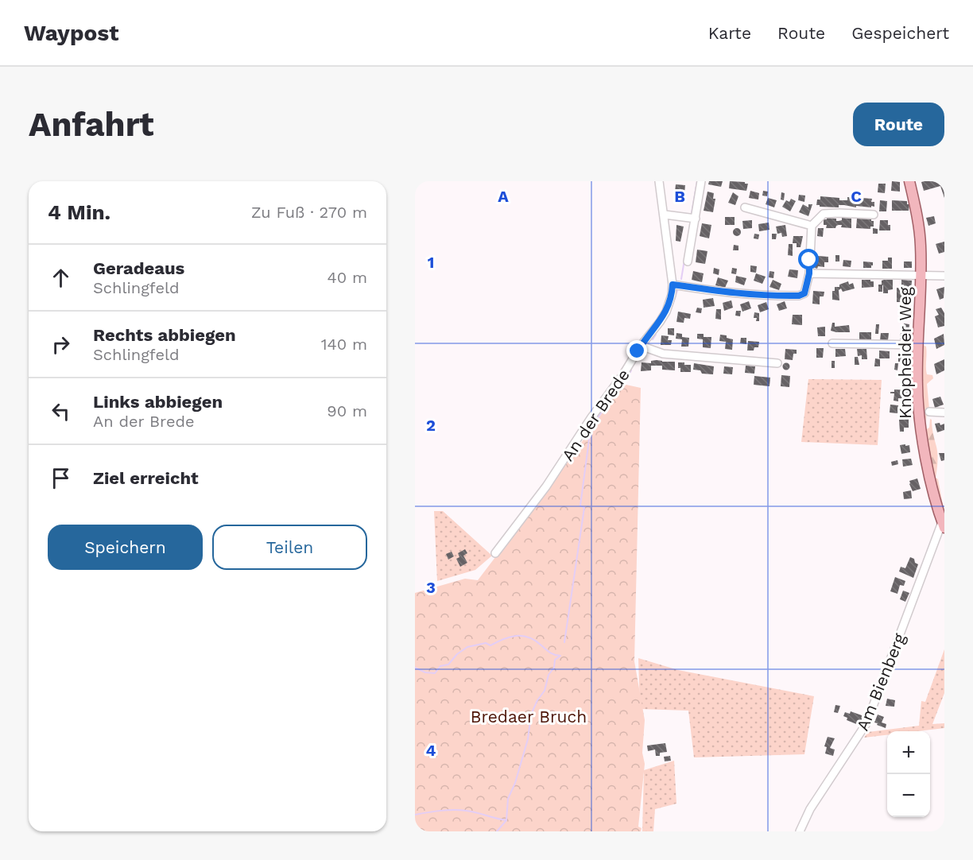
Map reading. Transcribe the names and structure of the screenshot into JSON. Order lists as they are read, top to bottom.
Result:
{
  "streets": {
    "main road": ["Knopheider Weg"],
    "street": ["An der Brede", "Am Bienberg"]
  },
  "crossings": [
    ["Knopheider Weg", "Am Bienberg"]
  ],
  "parks": ["Bredaer Bruch"],
  "page": {
    "header": "Waypost",
    "nav": ["Karte", "Route", "Gespeichert"],
    "buttons": [
      "Route",
      ["Speichern", "Teilen"]
    ],
    "title": "Anfahrt",
    "heading": ["4 Min.", "Zu Fuß · 270 m"],
    "list": [
      ["Geradeaus", "Schlingfeld", "40 m"],
      ["Rechts abbiegen", "Schlingfeld", "140 m"],
      ["Links abbiegen", "An der Brede", "90 m"],
      "Ziel erreicht"
    ],
    "map_buttons": ["+", "−"]
  },
  "grid": {
    "columns": ["A", "B", "C"],
    "rows": [
      "1",
      "2",
      "3",
      "4"
    ]
  }
}
